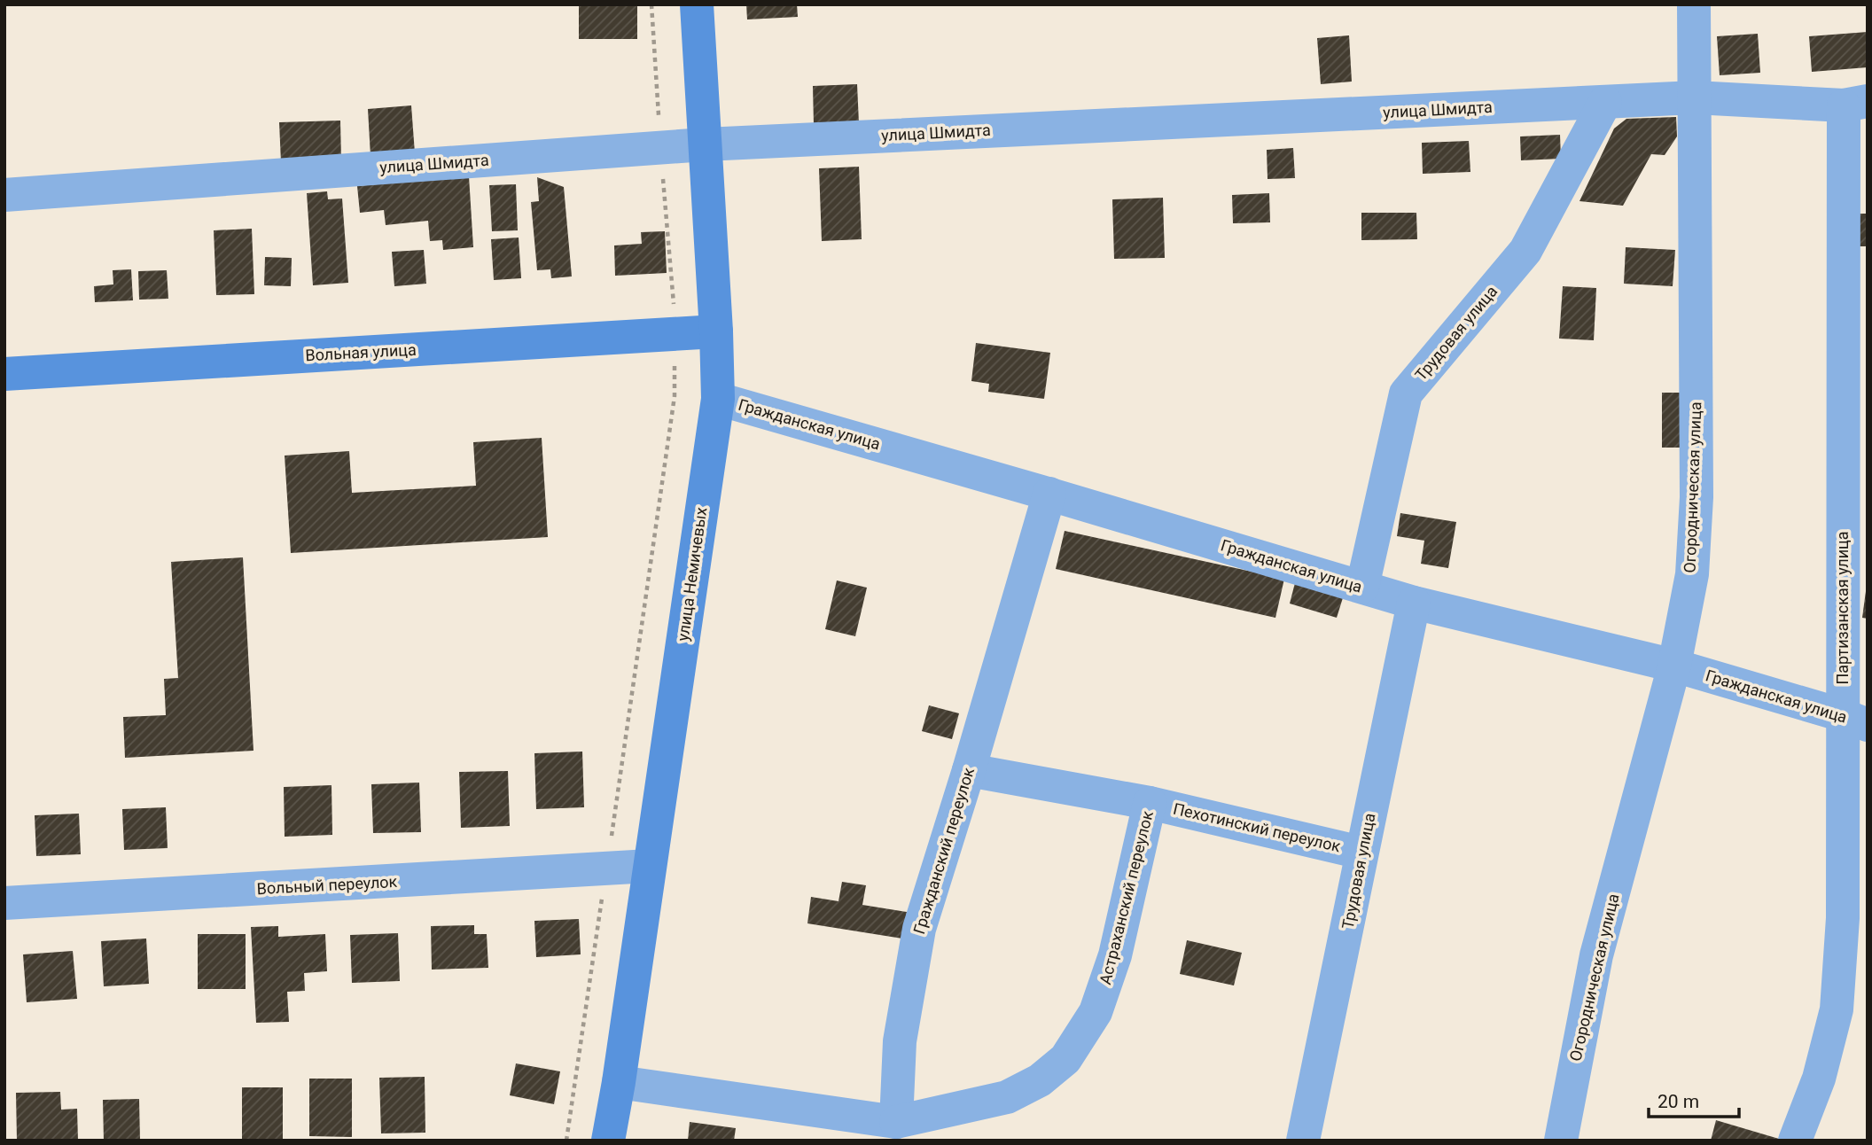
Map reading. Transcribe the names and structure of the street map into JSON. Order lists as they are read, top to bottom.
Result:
{
  "streets": {
    "street": [
      "улица Шмидта",
      "Трудовая улица",
      "Вольная улица",
      "Гражданская улица",
      "Огородническая улица",
      "улица Немичевых",
      "Партизанская улица",
      "Пехотинский переулок",
      "Гражданский переулок",
      "Вольный переулок",
      "Астраханский переулок"
    ]
  },
  "crossings": [
    ["улица Шмидта", "Трудовая улица"],
    ["улица Шмидта", "Огородническая улица"],
    ["улица Шмидта", "улица Немичевых"],
    ["улица Шмидта", "Партизанская улица"],
    ["Трудовая улица", "Гражданская улица"],
    ["Трудовая улица", "Пехотинский переулок"],
    ["Вольная улица", "улица Немичевых"],
    ["Гражданская улица", "Огородническая улица"],
    ["Гражданская улица", "улица Немичевых"],
    ["Гражданская улица", "Партизанская улица"],
    ["Гражданская улица", "Гражданский переулок"],
    ["улица Немичевых", "Вольный переулок"],
    ["Пехотинский переулок", "Гражданский переулок"],
    ["Пехотинский переулок", "Астраханский переулок"],
    ["Гражданский переулок", "Астраханский переулок"]
  ],
  "scale_bar": "20 m"
}
